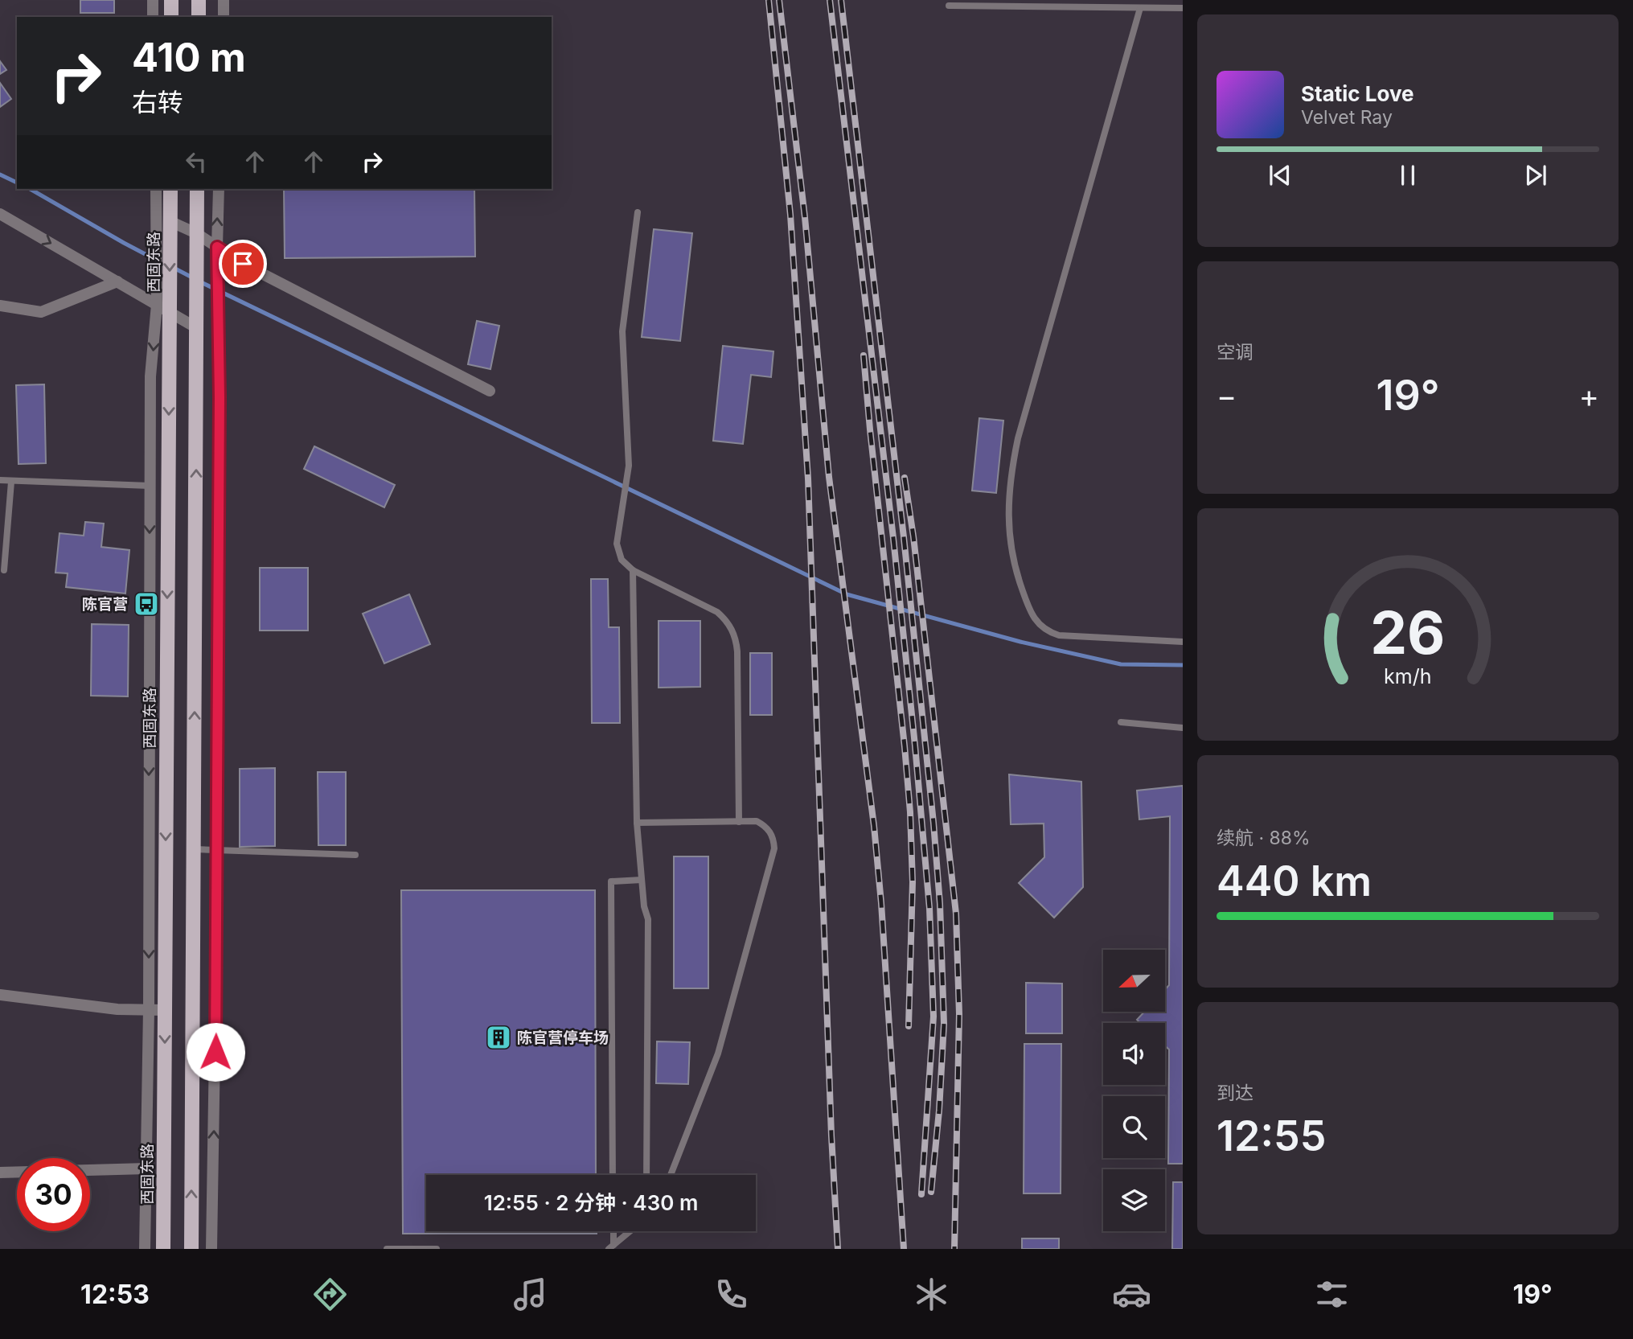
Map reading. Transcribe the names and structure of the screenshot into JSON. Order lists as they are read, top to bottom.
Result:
{
  "streets": {
    "main road": ["西固东路"]
  },
  "places": {
    "bus stop": ["陈官营"],
    "building": ["陈官营停车场"]
  },
  "north": "left",
  "page": {
    "turn": ["410 m", "右转"],
    "song": ["Static Love", "Velvet Ray"],
    "tile": [
      "空调",
      ["续航 · 88%", "440 km"],
      ["到达", "12:55"]
    ],
    "heat": ["−", "19°", "+"],
    "limit": "30",
    "trip": "12:55 · 2 分钟 · 430 m",
    "tabs": ["12:53", "19°"],
    "gauge": ["26", "km/h"]
  }
}
